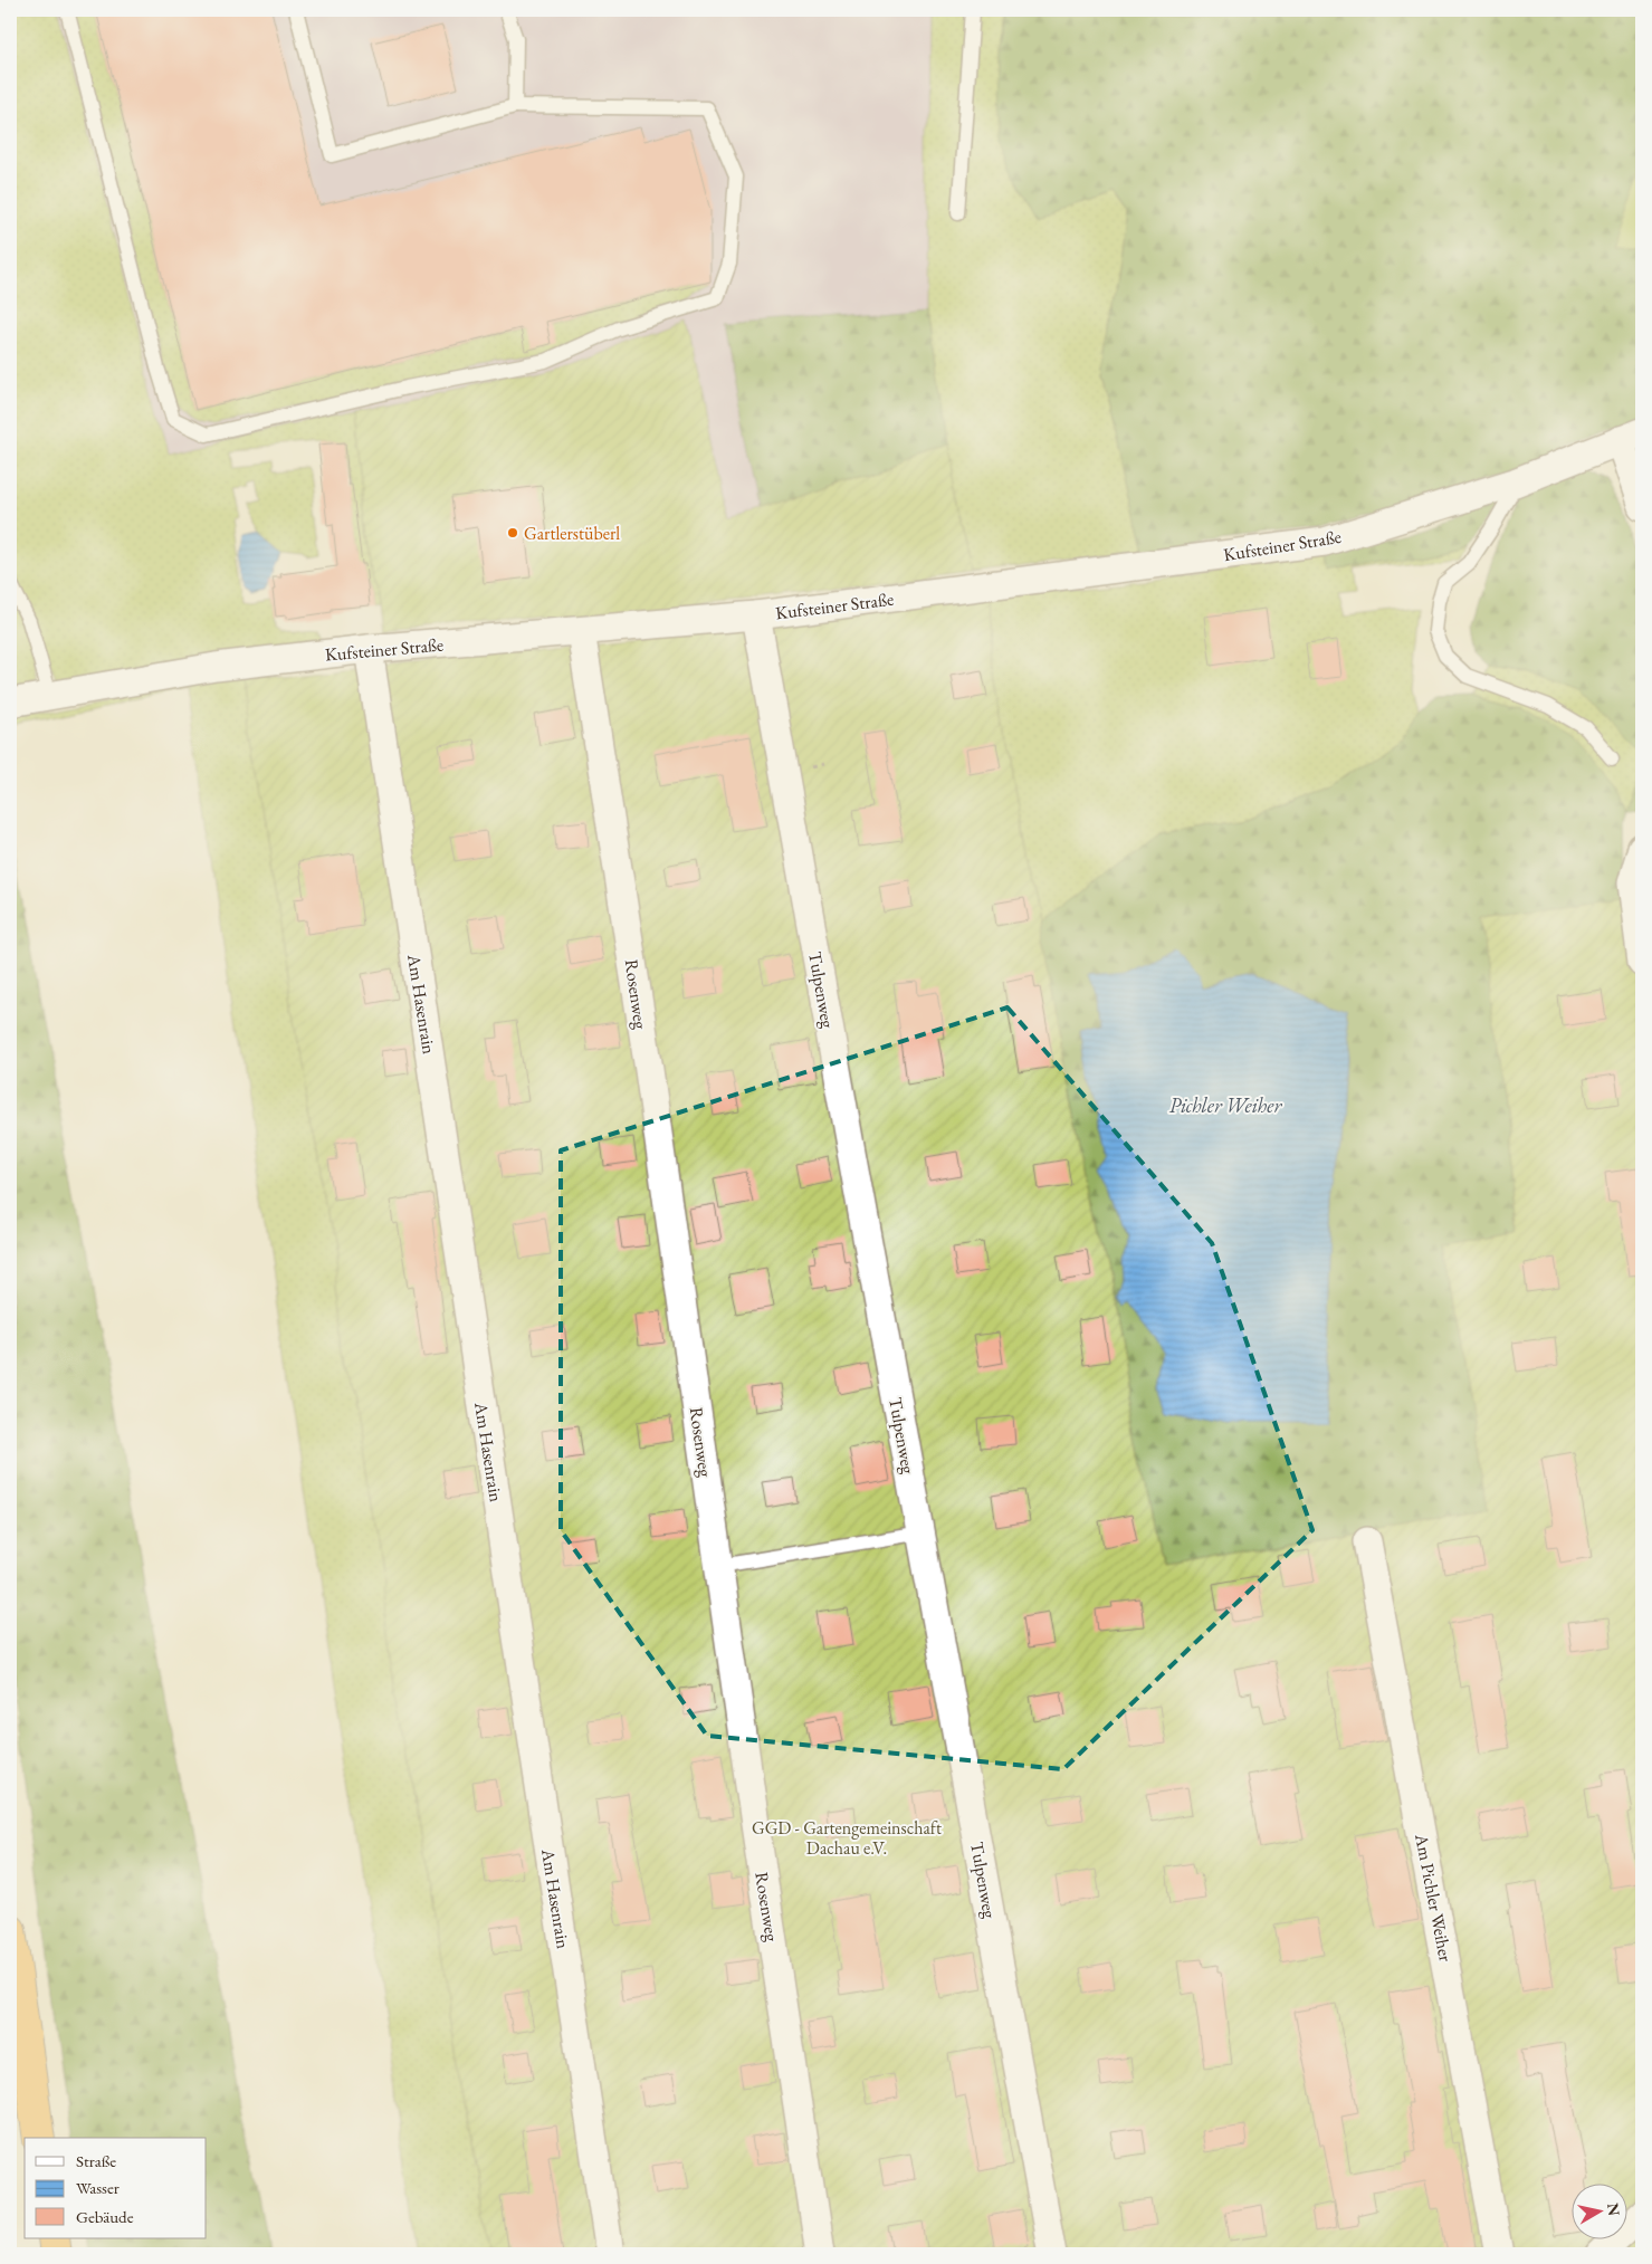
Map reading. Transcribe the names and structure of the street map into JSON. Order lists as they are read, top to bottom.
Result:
{
  "streets": {
    "street": [
      "Kufsteiner Straße",
      "Tulpenweg",
      "Rosenweg",
      "Am Hasenrain",
      "Am Pichler Weiher"
    ]
  },
  "crossings": [
    ["Kufsteiner Straße", "Tulpenweg"],
    ["Kufsteiner Straße", "Rosenweg"],
    ["Kufsteiner Straße", "Am Hasenrain"]
  ],
  "water": ["Pichler Weiher"],
  "parks": ["GGD - Gartengemeinschaft Dachau e.V."],
  "places": ["Gartlerstüberl"],
  "legend": ["Straße", "Wasser", "Gebäude"],
  "north": "right"
}
